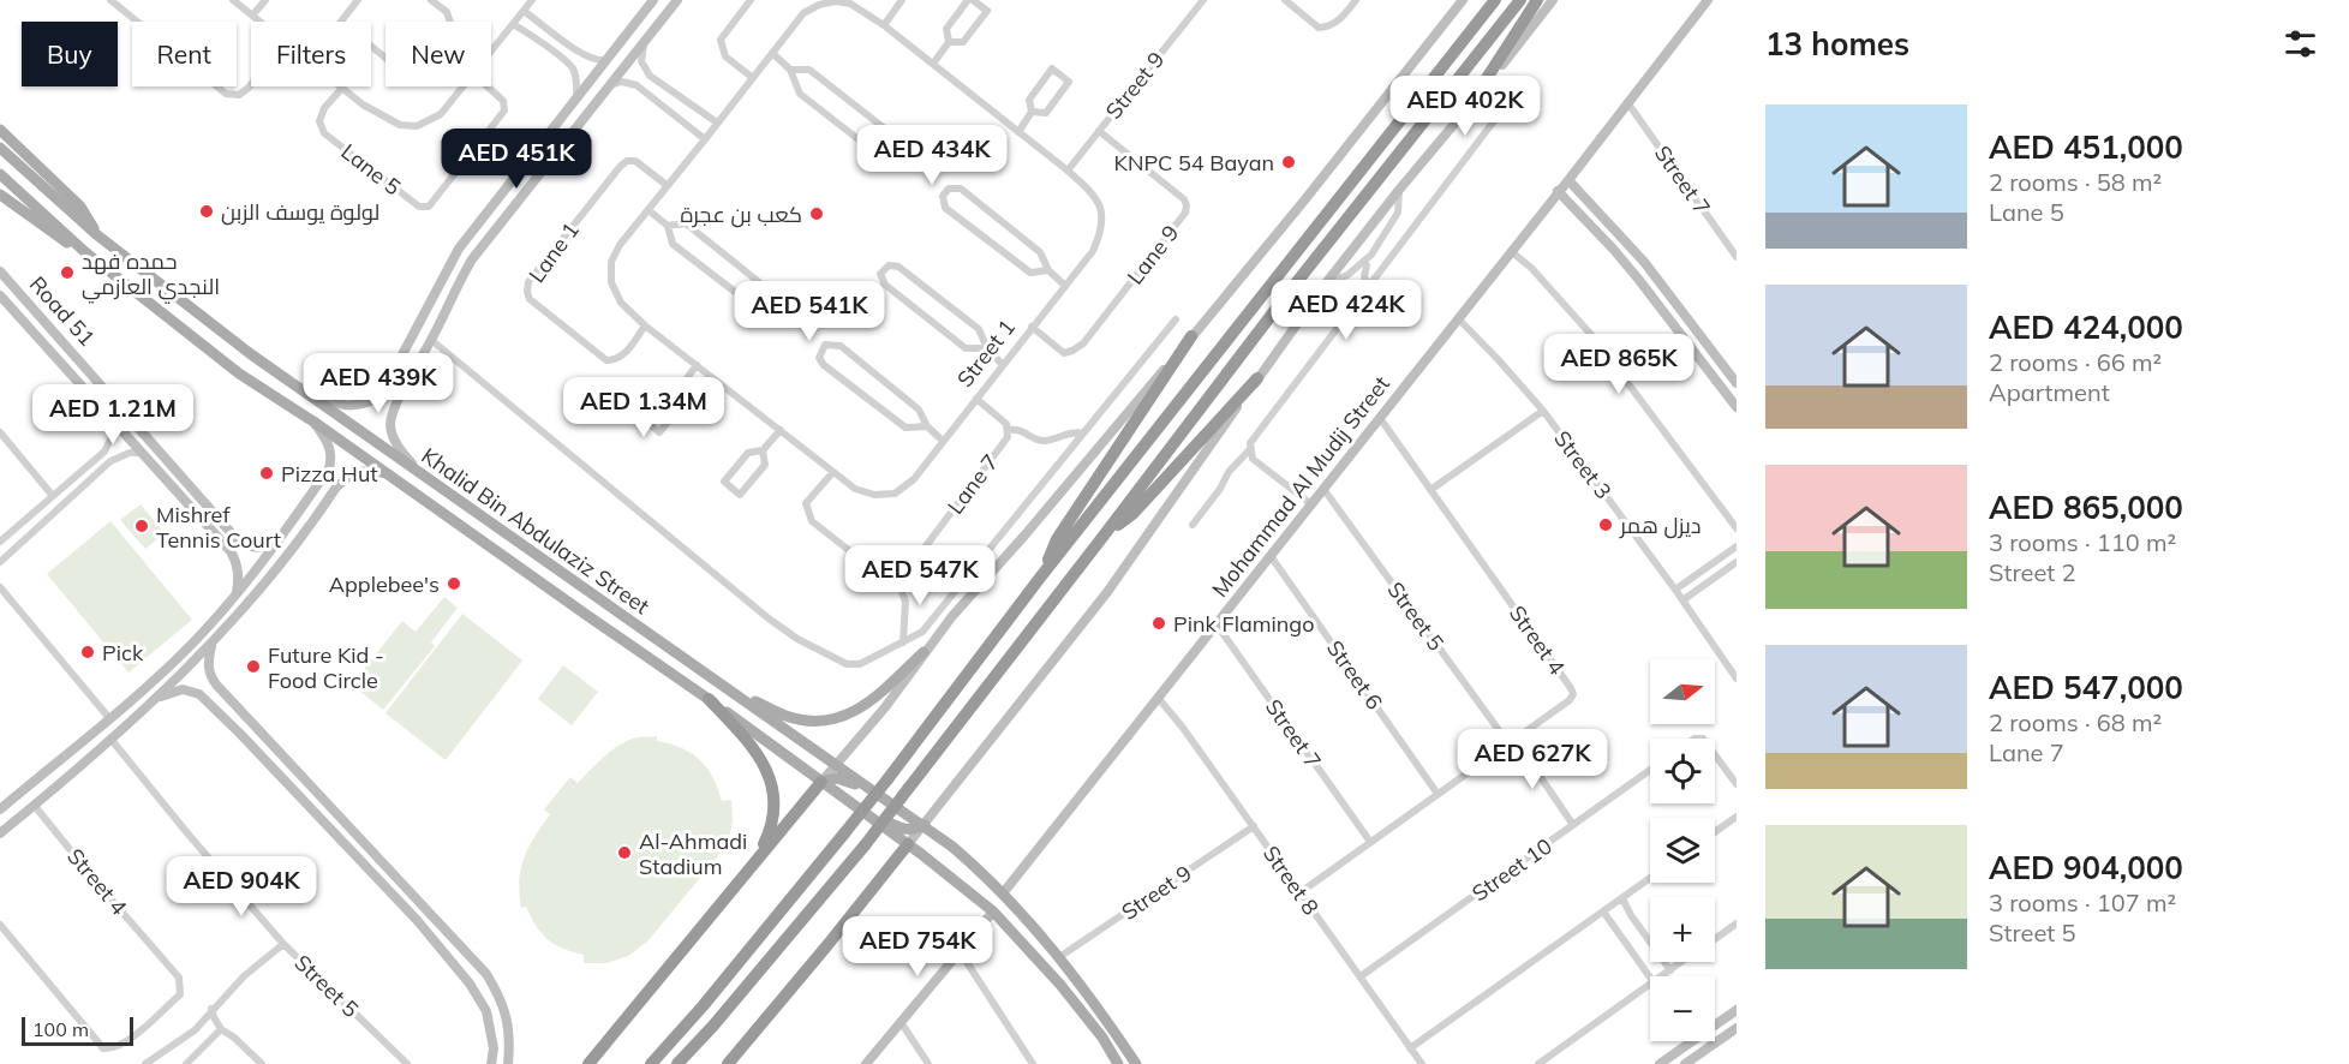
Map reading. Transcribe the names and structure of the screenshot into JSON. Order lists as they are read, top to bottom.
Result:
{
  "streets": {
    "main road": ["Khalid Bin Abdulaziz Street"],
    "street": [
      "Street 9",
      "Lane 5",
      "Street 7",
      "Lane 1",
      "Lane 9",
      "Road 51",
      "Street 1",
      "Street 3",
      "Lane 7",
      "Mohammad Al Mudij Street",
      "Street 5",
      "Street 4",
      "Street 6",
      "Street 10",
      "Street 8"
    ]
  },
  "crossings": [
    ["Street 9", "Lane 9"],
    ["Street 9", "Street 1"],
    ["Street 9", "Khalid Bin Abdulaziz Street"],
    ["Street 9", "Street 8"],
    ["Street 7", "Mohammad Al Mudij Street"],
    ["Street 7", "Street 4"],
    ["Lane 1", "Street 1"],
    ["Lane 9", "Street 1"],
    ["Street 1", "Lane 7"],
    ["Street 3", "Mohammad Al Mudij Street"],
    ["Street 3", "Street 4"],
    ["Mohammad Al Mudij Street", "Khalid Bin Abdulaziz Street"],
    ["Mohammad Al Mudij Street", "Street 5"],
    ["Mohammad Al Mudij Street", "Street 4"],
    ["Mohammad Al Mudij Street", "Street 6"],
    ["Mohammad Al Mudij Street", "Street 8"],
    ["Street 5", "Street 4"],
    ["Street 5", "Street 10"],
    ["Street 4", "Street 6"],
    ["Street 4", "Street 8"],
    ["Street 10", "Street 8"]
  ],
  "places": [
    "KNPC 54 Bayan",
    "لولوة يوسف الزبن",
    "كعب بن عجرة",
    "حمده فهد النجدي العازمي",
    "Pizza Hut",
    "ديزل همر",
    "Mishref Tennis Court",
    "Applebee's",
    "Pink Flamingo",
    "Pick",
    "Future Kid - Food Circle",
    "Al-Ahmadi Stadium"
  ],
  "scale_bar": "100 m",
  "north": "right",
  "page": {
    "heading": "13 homes",
    "chip": [
      "Buy",
      "Rent",
      "Filters",
      "New"
    ],
    "price": [
      "AED 402K",
      "AED 434K",
      "AED 451K",
      "AED 424K",
      "AED 541K",
      "AED 865K",
      "AED 439K",
      "AED 1.34M",
      "AED 1.21M",
      "AED 547K",
      "AED 627K",
      "AED 904K",
      "AED 754K"
    ],
    "list": [
      {
        "name": "AED 451,000",
        "note": "2 rooms · 58 m² · Lane 5"
      },
      {
        "name": "AED 424,000",
        "note": "2 rooms · 66 m² · Apartment"
      },
      {
        "name": "AED 865,000",
        "note": "3 rooms · 110 m² · Street 2"
      },
      {
        "name": "AED 547,000",
        "note": "2 rooms · 68 m² · Lane 7"
      },
      {
        "name": "AED 904,000",
        "note": "3 rooms · 107 m² · Street 5"
      }
    ],
    "map_buttons": ["+", "−"],
    "scale": "100 m"
  }
}
